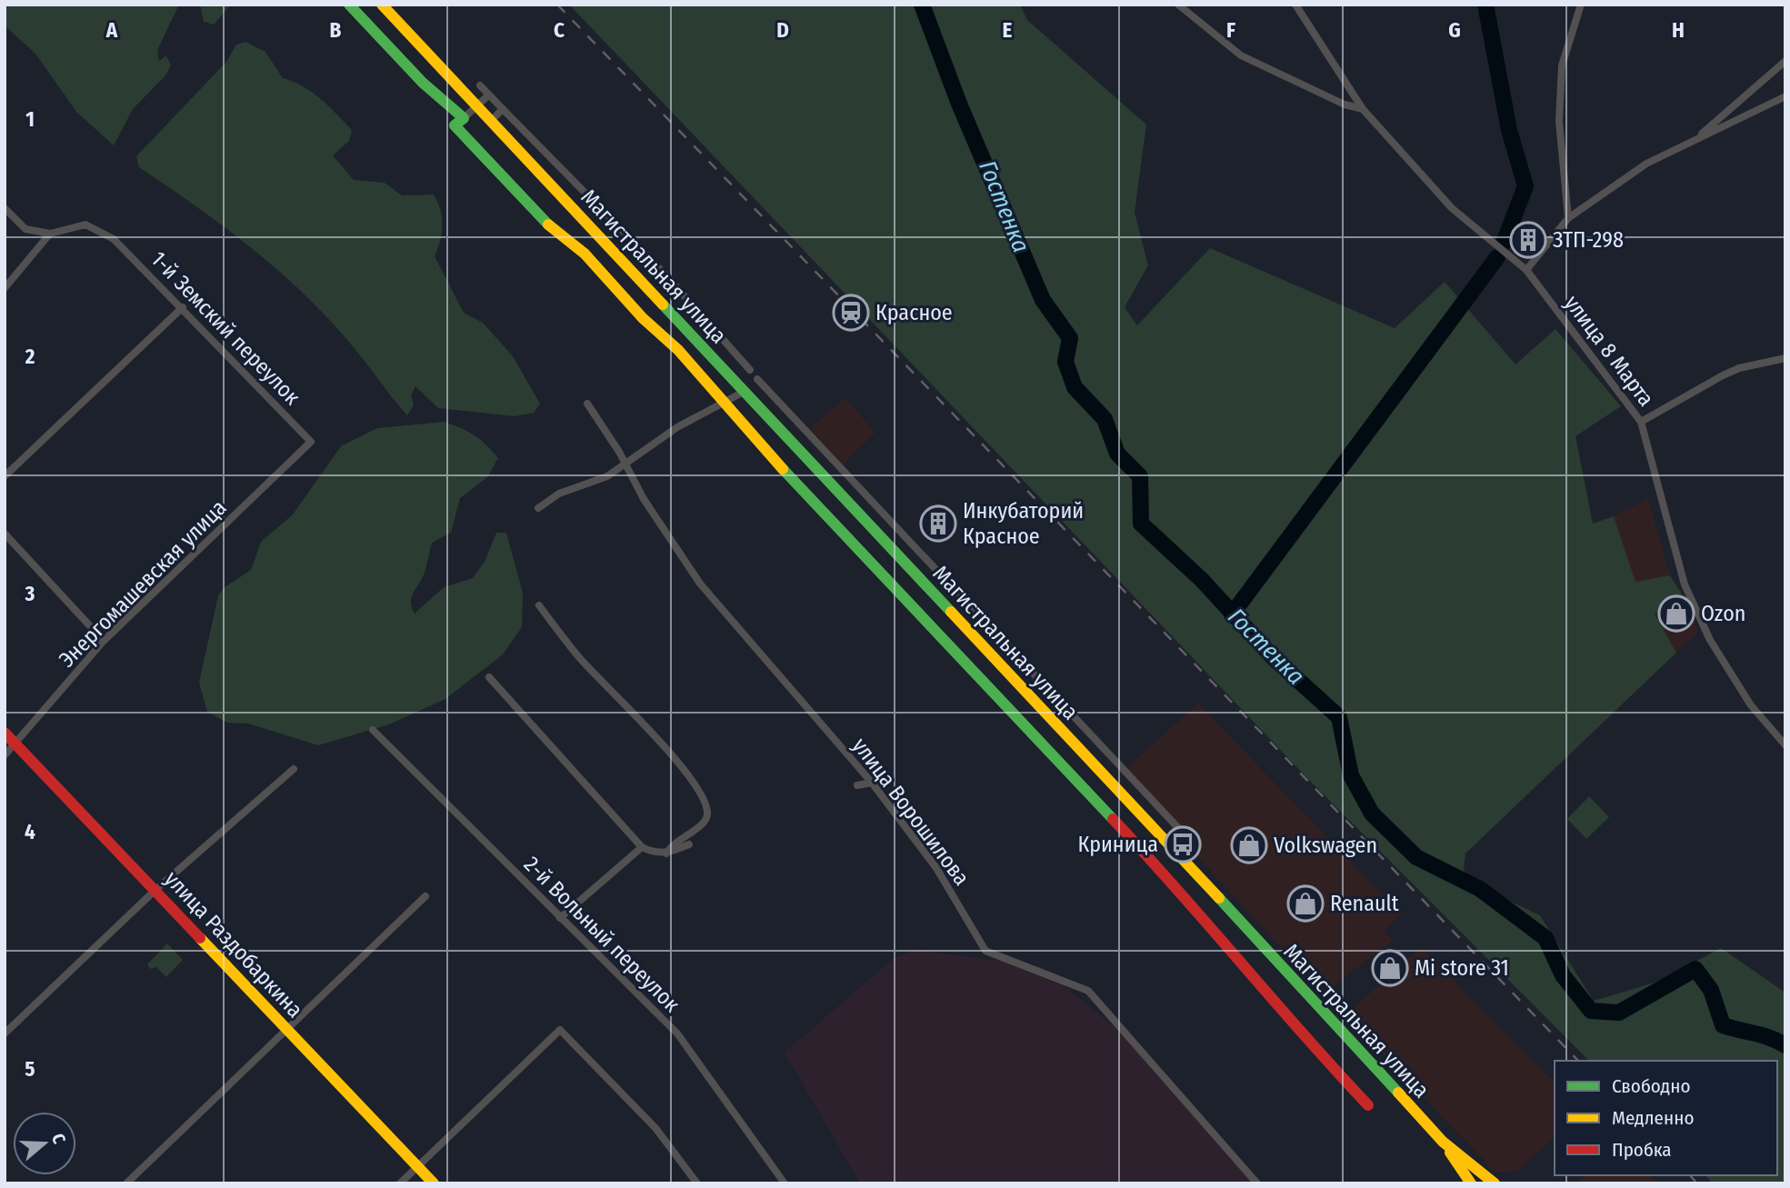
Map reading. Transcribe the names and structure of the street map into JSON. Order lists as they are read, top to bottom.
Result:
{
  "streets": {
    "street": [
      "Магистральная улица",
      "1-й Земский переулок",
      "улица 8 Марта",
      "Энергомашевская улица",
      "улица Ворошилова",
      "2-й Вольный переулок",
      "улица Раздобаркина"
    ]
  },
  "crossings": [
    ["1-й Земский переулок", "Энергомашевская улица"],
    ["Энергомашевская улица", "улица Раздобаркина"]
  ],
  "water": ["Гостенка"],
  "places": {
    "building": ["ЗТП-298", "Инкубаторий Красное"],
    "station": ["Красное"],
    "shop": [
      "Ozon",
      "Volkswagen",
      "Renault",
      "Mi store 31"
    ],
    "bus stop": ["Криница"]
  },
  "legend": ["Свободно", "Медленно", "Пробка"],
  "north": "right",
  "grid": {
    "columns": [
      "A",
      "B",
      "C",
      "D",
      "E",
      "F",
      "G",
      "H"
    ],
    "rows": [
      "1",
      "2",
      "3",
      "4",
      "5"
    ]
  }
}
